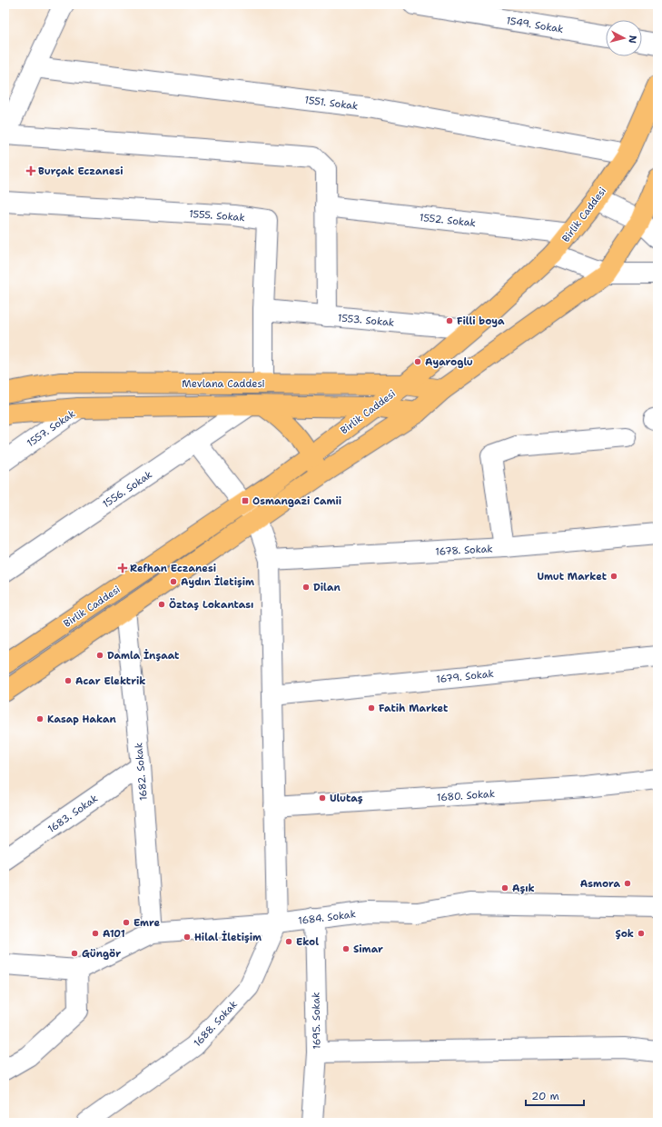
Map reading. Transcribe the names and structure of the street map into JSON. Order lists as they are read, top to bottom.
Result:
{
  "streets": {
    "main road": ["Birlik Caddesi", "Mevlana Caddesi"],
    "street": [
      "1549. Sokak",
      "1551. Sokak",
      "1555. Sokak",
      "1552. Sokak",
      "1553. Sokak",
      "1557. Sokak",
      "1556. Sokak",
      "1678. Sokak",
      "1679. Sokak",
      "1682. Sokak",
      "1680. Sokak",
      "1683. Sokak",
      "1684. Sokak",
      "1695. Sokak",
      "1688. Sokak"
    ]
  },
  "crossings": [
    ["1551. Sokak", "Birlik Caddesi"],
    ["Birlik Caddesi", "1552. Sokak"],
    ["Birlik Caddesi", "1553. Sokak"],
    ["Birlik Caddesi", "Mevlana Caddesi"],
    ["1555. Sokak", "1553. Sokak"],
    ["1555. Sokak", "Mevlana Caddesi"],
    ["1682. Sokak", "1683. Sokak"],
    ["1682. Sokak", "1684. Sokak"],
    ["1684. Sokak", "1695. Sokak"],
    ["1684. Sokak", "1688. Sokak"]
  ],
  "places": {
    "health": ["Burçak Eczanesi", "Refhan Eczanesi"],
    "other": [
      "Filli boya",
      "Ayaroglu",
      "Umut Market",
      "Aydın İletişim",
      "Dilan",
      "Öztaş Lokantası",
      "Damla İnşaat",
      "Acar Elektrik",
      "Fatih Market",
      "Kasap Hakan",
      "Ulutaş",
      "Asmora",
      "Aşık",
      "Emre",
      "A101",
      "Şok",
      "Hilal İletişim",
      "Ekol",
      "Simar",
      "Güngör"
    ],
    "transit": ["Osmangazi Camii"]
  },
  "scale_bar": "20 m",
  "north": "right"
}
